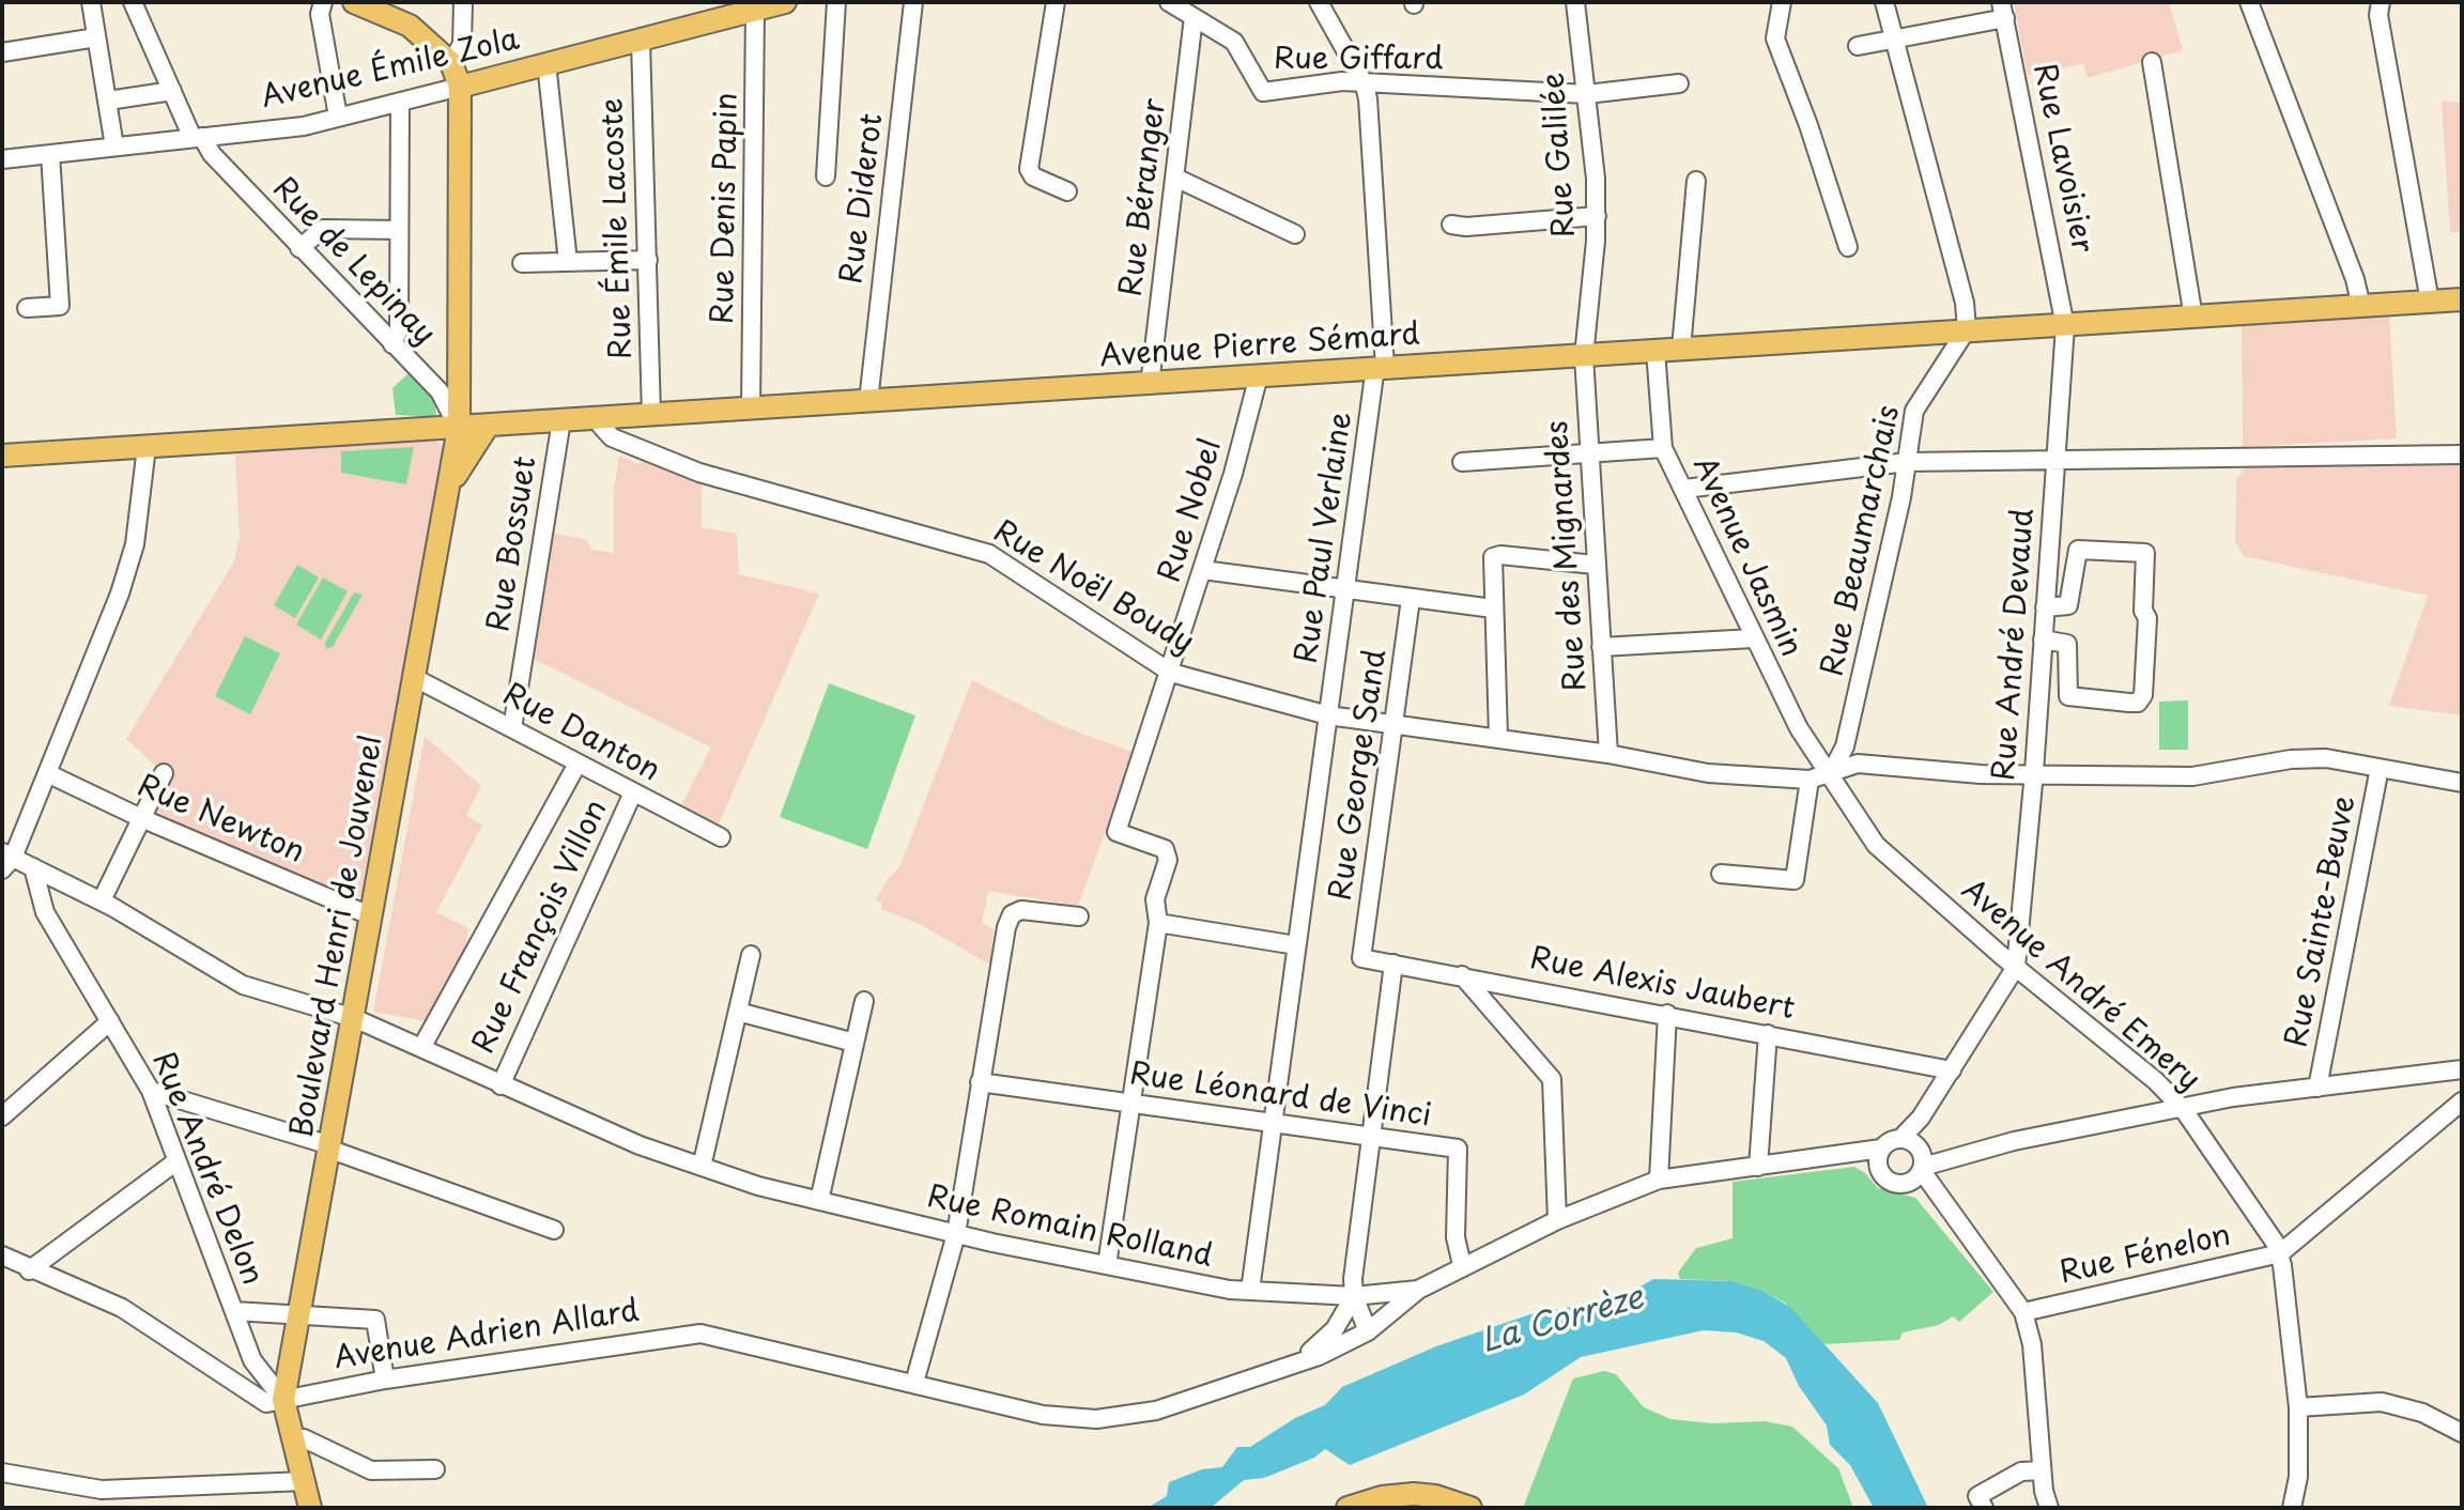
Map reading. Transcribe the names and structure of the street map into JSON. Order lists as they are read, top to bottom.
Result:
{
  "streets": {
    "main road": ["Avenue Émile Zola", "Avenue Pierre Sémard", "Boulevard Henri de Jouvenel"],
    "street": [
      "Rue Giffard",
      "Rue Galilée",
      "Rue Lavoisier",
      "Rue Béranger",
      "Rue Diderot",
      "Rue Denis Papin",
      "Rue Émile Lacoste",
      "Rue de Lepinay",
      "Rue Nobel",
      "Rue Paul Verlaine",
      "Rue Beaumarchais",
      "Rue Bossuet",
      "Rue des Mignardes",
      "Avenue Jasmin",
      "Rue Noël Boudy",
      "Rue André Devaud",
      "Rue Danton",
      "Rue George Sand",
      "Rue Newton",
      "Rue Sainte-Beuve",
      "Rue François Villon",
      "Rue Alexis Jaubert",
      "Avenue André Emery",
      "Rue Léonard de Vinci",
      "Rue André Delon",
      "Rue Romain Rolland",
      "Rue Fénelon",
      "Avenue Adrien Allard"
    ]
  },
  "crossings": [
    ["Rue Giffard", "Rue Galilée"],
    ["Rue Giffard", "Rue Béranger"],
    ["Rue Giffard", "Rue Paul Verlaine"],
    ["Avenue Émile Zola", "Rue Denis Papin"],
    ["Avenue Émile Zola", "Rue Émile Lacoste"],
    ["Avenue Émile Zola", "Rue de Lepinay"],
    ["Avenue Émile Zola", "Boulevard Henri de Jouvenel"],
    ["Rue Galilée", "Avenue Pierre Sémard"],
    ["Rue Galilée", "Rue des Mignardes"],
    ["Rue Lavoisier", "Avenue Pierre Sémard"],
    ["Rue Lavoisier", "Rue André Devaud"],
    ["Rue Béranger", "Avenue Pierre Sémard"],
    ["Rue Diderot", "Avenue Pierre Sémard"],
    ["Rue Denis Papin", "Avenue Pierre Sémard"],
    ["Rue Émile Lacoste", "Avenue Pierre Sémard"],
    ["Rue de Lepinay", "Avenue Pierre Sémard"],
    ["Rue de Lepinay", "Boulevard Henri de Jouvenel"],
    ["Avenue Pierre Sémard", "Rue Nobel"],
    ["Avenue Pierre Sémard", "Rue Paul Verlaine"],
    ["Avenue Pierre Sémard", "Rue Beaumarchais"],
    ["Avenue Pierre Sémard", "Rue Bossuet"],
    ["Avenue Pierre Sémard", "Rue des Mignardes"],
    ["Avenue Pierre Sémard", "Avenue Jasmin"],
    ["Avenue Pierre Sémard", "Rue Noël Boudy"],
    ["Avenue Pierre Sémard", "Rue André Devaud"],
    ["Avenue Pierre Sémard", "Boulevard Henri de Jouvenel"],
    ["Rue Nobel", "Rue Noël Boudy"],
    ["Rue Paul Verlaine", "Rue Noël Boudy"],
    ["Rue Paul Verlaine", "Rue Léonard de Vinci"],
    ["Rue Paul Verlaine", "Rue Romain Rolland"],
    ["Rue Beaumarchais", "Avenue Jasmin"],
    ["Rue Beaumarchais", "Rue Noël Boudy"],
    ["Rue Beaumarchais", "Avenue André Emery"],
    ["Rue Bossuet", "Rue Danton"],
    ["Rue des Mignardes", "Rue Noël Boudy"],
    ["Avenue Jasmin", "Rue Noël Boudy"],
    ["Avenue Jasmin", "Avenue André Emery"],
    ["Rue Noël Boudy", "Rue André Devaud"],
    ["Rue Noël Boudy", "Rue George Sand"],
    ["Rue Noël Boudy", "Rue Sainte-Beuve"],
    ["Rue Noël Boudy", "Avenue André Emery"],
    ["Rue André Devaud", "Avenue André Emery"],
    ["Rue Danton", "Rue François Villon"],
    ["Rue Danton", "Boulevard Henri de Jouvenel"],
    ["Rue George Sand", "Rue Alexis Jaubert"],
    ["Rue Newton", "Boulevard Henri de Jouvenel"],
    ["Rue François Villon", "Rue Romain Rolland"],
    ["Boulevard Henri de Jouvenel", "Rue André Delon"],
    ["Boulevard Henri de Jouvenel", "Rue Romain Rolland"],
    ["Boulevard Henri de Jouvenel", "Avenue Adrien Allard"],
    ["Avenue André Emery", "Rue Fénelon"],
    ["Rue Léonard de Vinci", "Rue Romain Rolland"],
    ["Rue André Delon", "Rue Romain Rolland"],
    ["Rue André Delon", "Avenue Adrien Allard"],
    ["Rue Romain Rolland", "Rue Fénelon"]
  ],
  "water": ["La Corrèze"]
}
